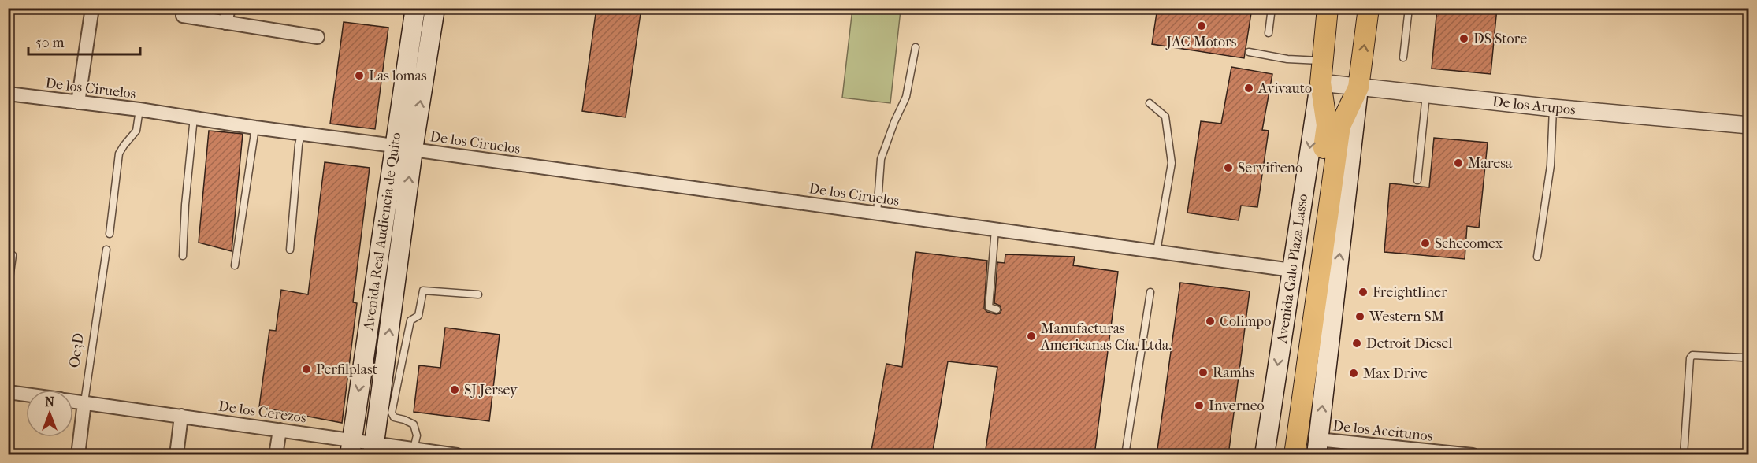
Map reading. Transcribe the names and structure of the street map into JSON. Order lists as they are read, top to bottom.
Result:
{
  "streets": {
    "main road": ["Avenida Real Audiencia de Quito", "Avenida Galo Plaza Lasso"],
    "street": [
      "De los Ciruelos",
      "De los Arupos",
      "Oe3D",
      "De los Cerezos",
      "De los Aceitunos"
    ]
  },
  "crossings": [
    ["De los Ciruelos", "Avenida Real Audiencia de Quito"],
    ["De los Ciruelos", "Avenida Galo Plaza Lasso"],
    ["De los Arupos", "Avenida Galo Plaza Lasso"],
    ["Avenida Real Audiencia de Quito", "De los Cerezos"],
    ["Avenida Galo Plaza Lasso", "De los Aceitunos"],
    ["Oe3D", "De los Cerezos"]
  ],
  "places": [
    "JAC Motors",
    "DS Store",
    "Las lomas",
    "Avivauto",
    "Maresa",
    "Servifreno",
    "Schecomex",
    "Freightliner",
    "Western SM",
    "Colimpo",
    "Manufacturas Americanas Cía. Ltda.",
    "Detroit Diesel",
    "Perfilplast",
    "Ramhs",
    "Max Drive",
    "SJ Jersey",
    "Inverneo"
  ],
  "scale_bar": "50 m",
  "north": "top"
}
